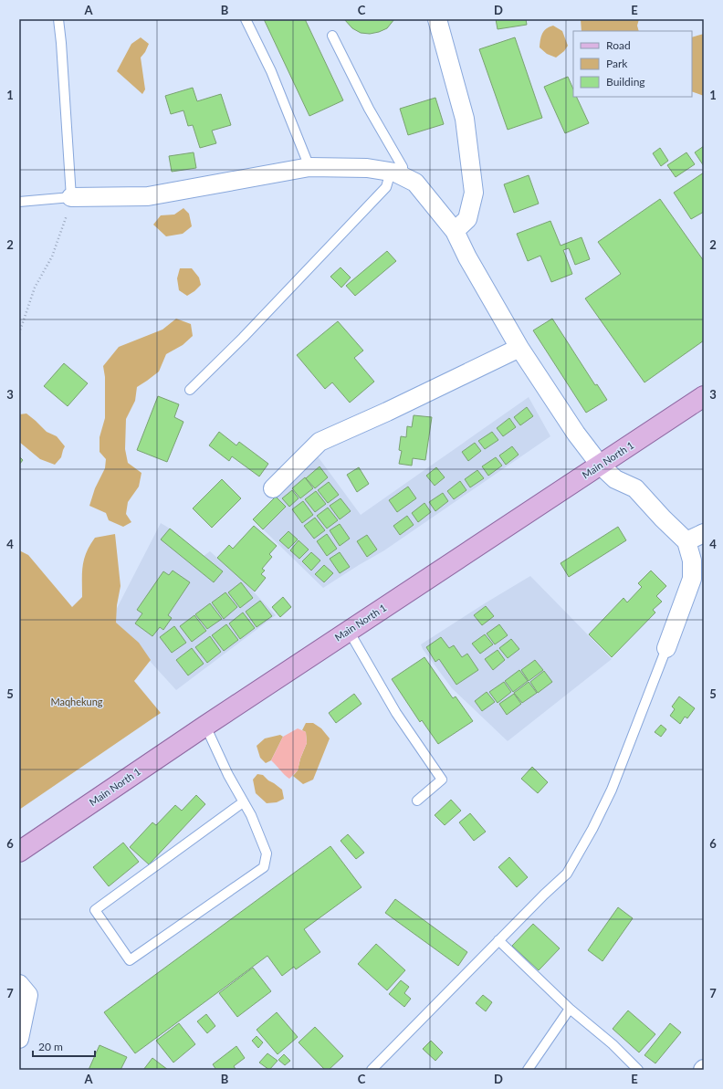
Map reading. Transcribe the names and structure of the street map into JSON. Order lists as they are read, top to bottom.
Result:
{
  "streets": {
    "main road": ["Main North 1"]
  },
  "parks": ["Maqhekung"],
  "legend": ["Road", "Park", "Building"],
  "scale_bar": "20 m",
  "grid": {
    "columns": [
      "A",
      "B",
      "C",
      "D",
      "E"
    ],
    "rows": [
      "1",
      "2",
      "3",
      "4",
      "5",
      "6",
      "7"
    ]
  }
}
